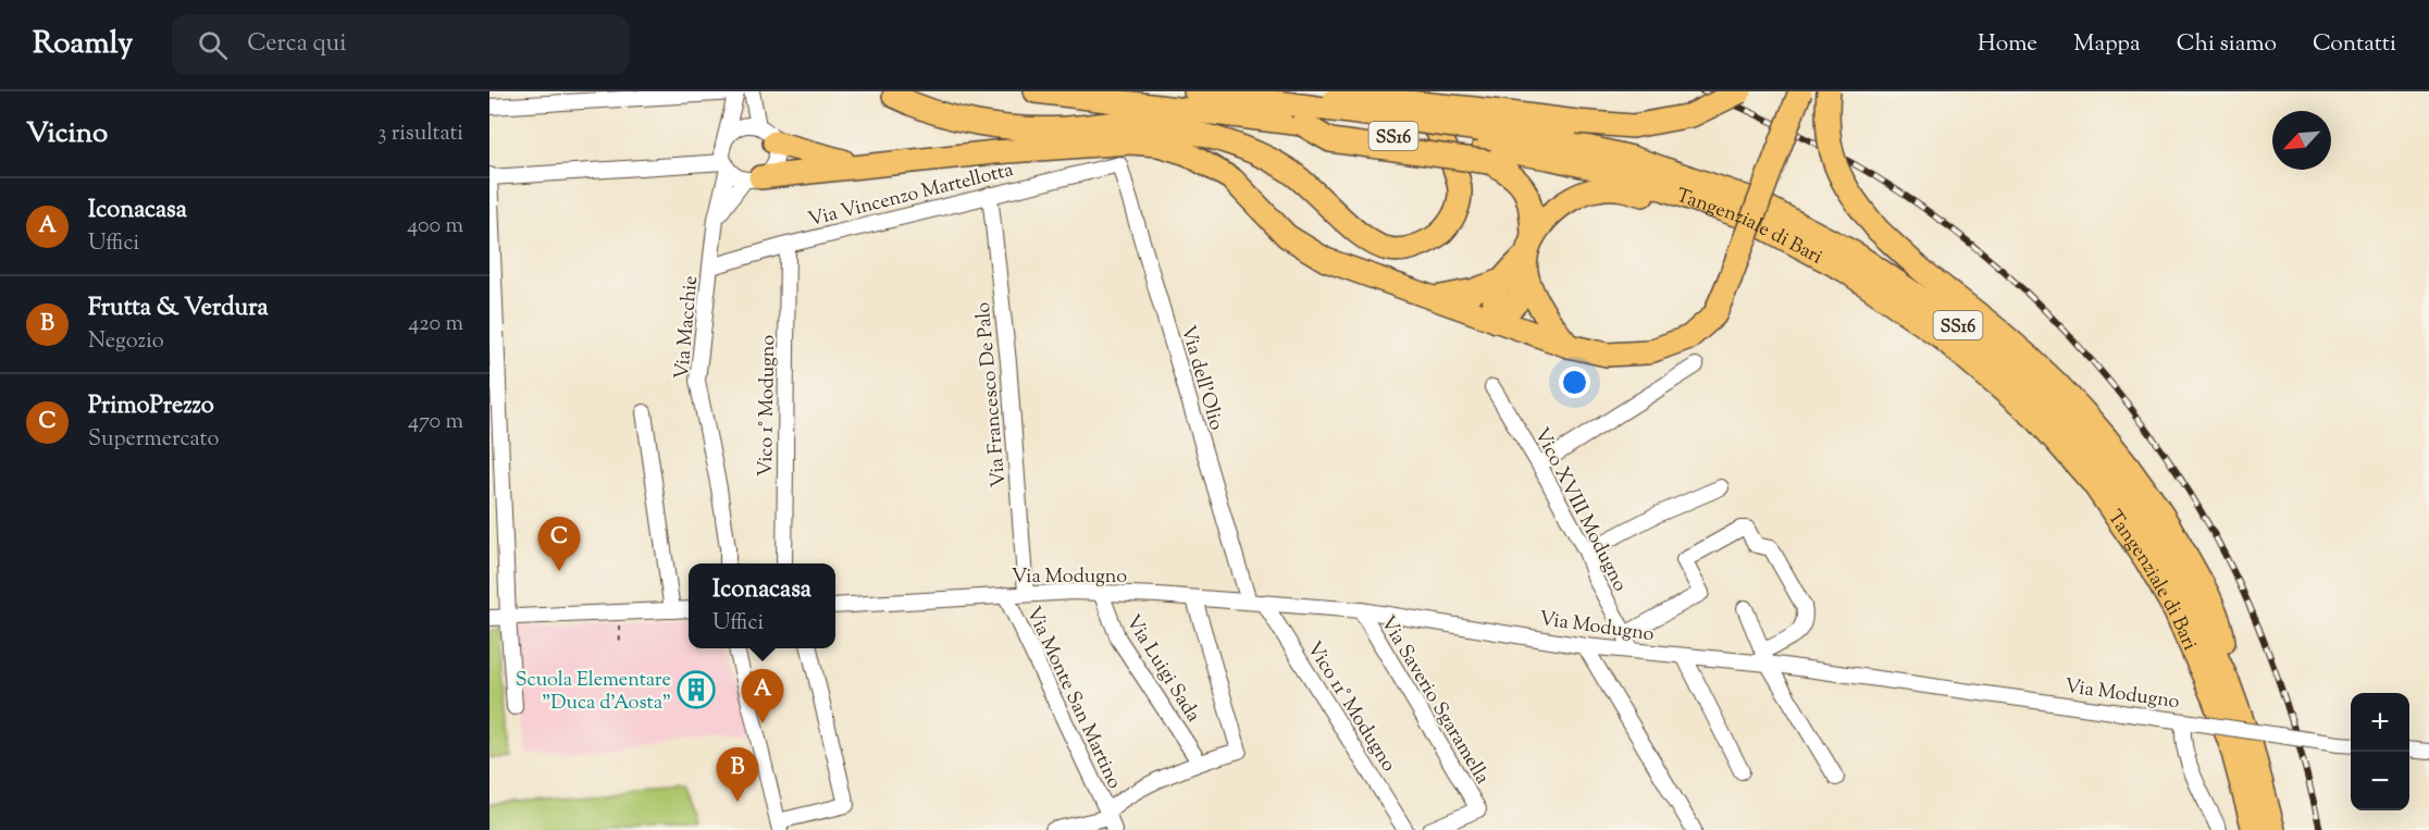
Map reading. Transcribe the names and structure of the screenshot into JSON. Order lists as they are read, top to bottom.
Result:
{
  "streets": {
    "highway": ["SS16", "Tangenziale di Bari"],
    "street": [
      "Via Vincenzo Martellotta",
      "Via Macchie",
      "Via dell'Olio",
      "Via Francesco De Palo",
      "Vico 1° Modugno",
      "Vico XVIII Modugno",
      "Via Modugno",
      "Via Luigi Sada",
      "Via Monte San Martino",
      "Via Saverio Sgaramella",
      "Vico 11° Modugno"
    ]
  },
  "crossings": [
    ["SS16", "Tangenziale di Bari"],
    ["Via Vincenzo Martellotta", "Via Macchie"],
    ["Via Vincenzo Martellotta", "Via dell'Olio"],
    ["Via Vincenzo Martellotta", "Via Francesco De Palo"],
    ["Via Vincenzo Martellotta", "Vico 1° Modugno"],
    ["Via dell'Olio", "Via Modugno"],
    ["Via Francesco De Palo", "Via Modugno"],
    ["Vico XVIII Modugno", "Via Modugno"],
    ["Via Modugno", "Via Luigi Sada"],
    ["Via Modugno", "Via Monte San Martino"],
    ["Via Modugno", "Via Saverio Sgaramella"],
    ["Via Modugno", "Vico 11° Modugno"]
  ],
  "places": {
    "building": ["Scuola Elementare \"Duca d'Aosta\""]
  },
  "north": "bottom left",
  "page": {
    "header": "Roamly",
    "search": "Cerca qui",
    "nav": [
      "Home",
      "Mappa",
      "Chi siamo",
      "Contatti"
    ],
    "heading": ["Vicino", "3 risultati"],
    "list": [
      {
        "mark": "A",
        "name": "Iconacasa",
        "note": "Uffici",
        "value": "400 m"
      },
      {
        "mark": "B",
        "name": "Frutta & Verdura",
        "note": "Negozio",
        "value": "420 m"
      },
      {
        "mark": "C",
        "name": "PrimoPrezzo",
        "note": "Supermercato",
        "value": "470 m"
      }
    ],
    "pins": ["C", "A", "B"],
    "popup": ["Iconacasa", "Uffici"],
    "map_buttons": ["+", "−"]
  }
}
